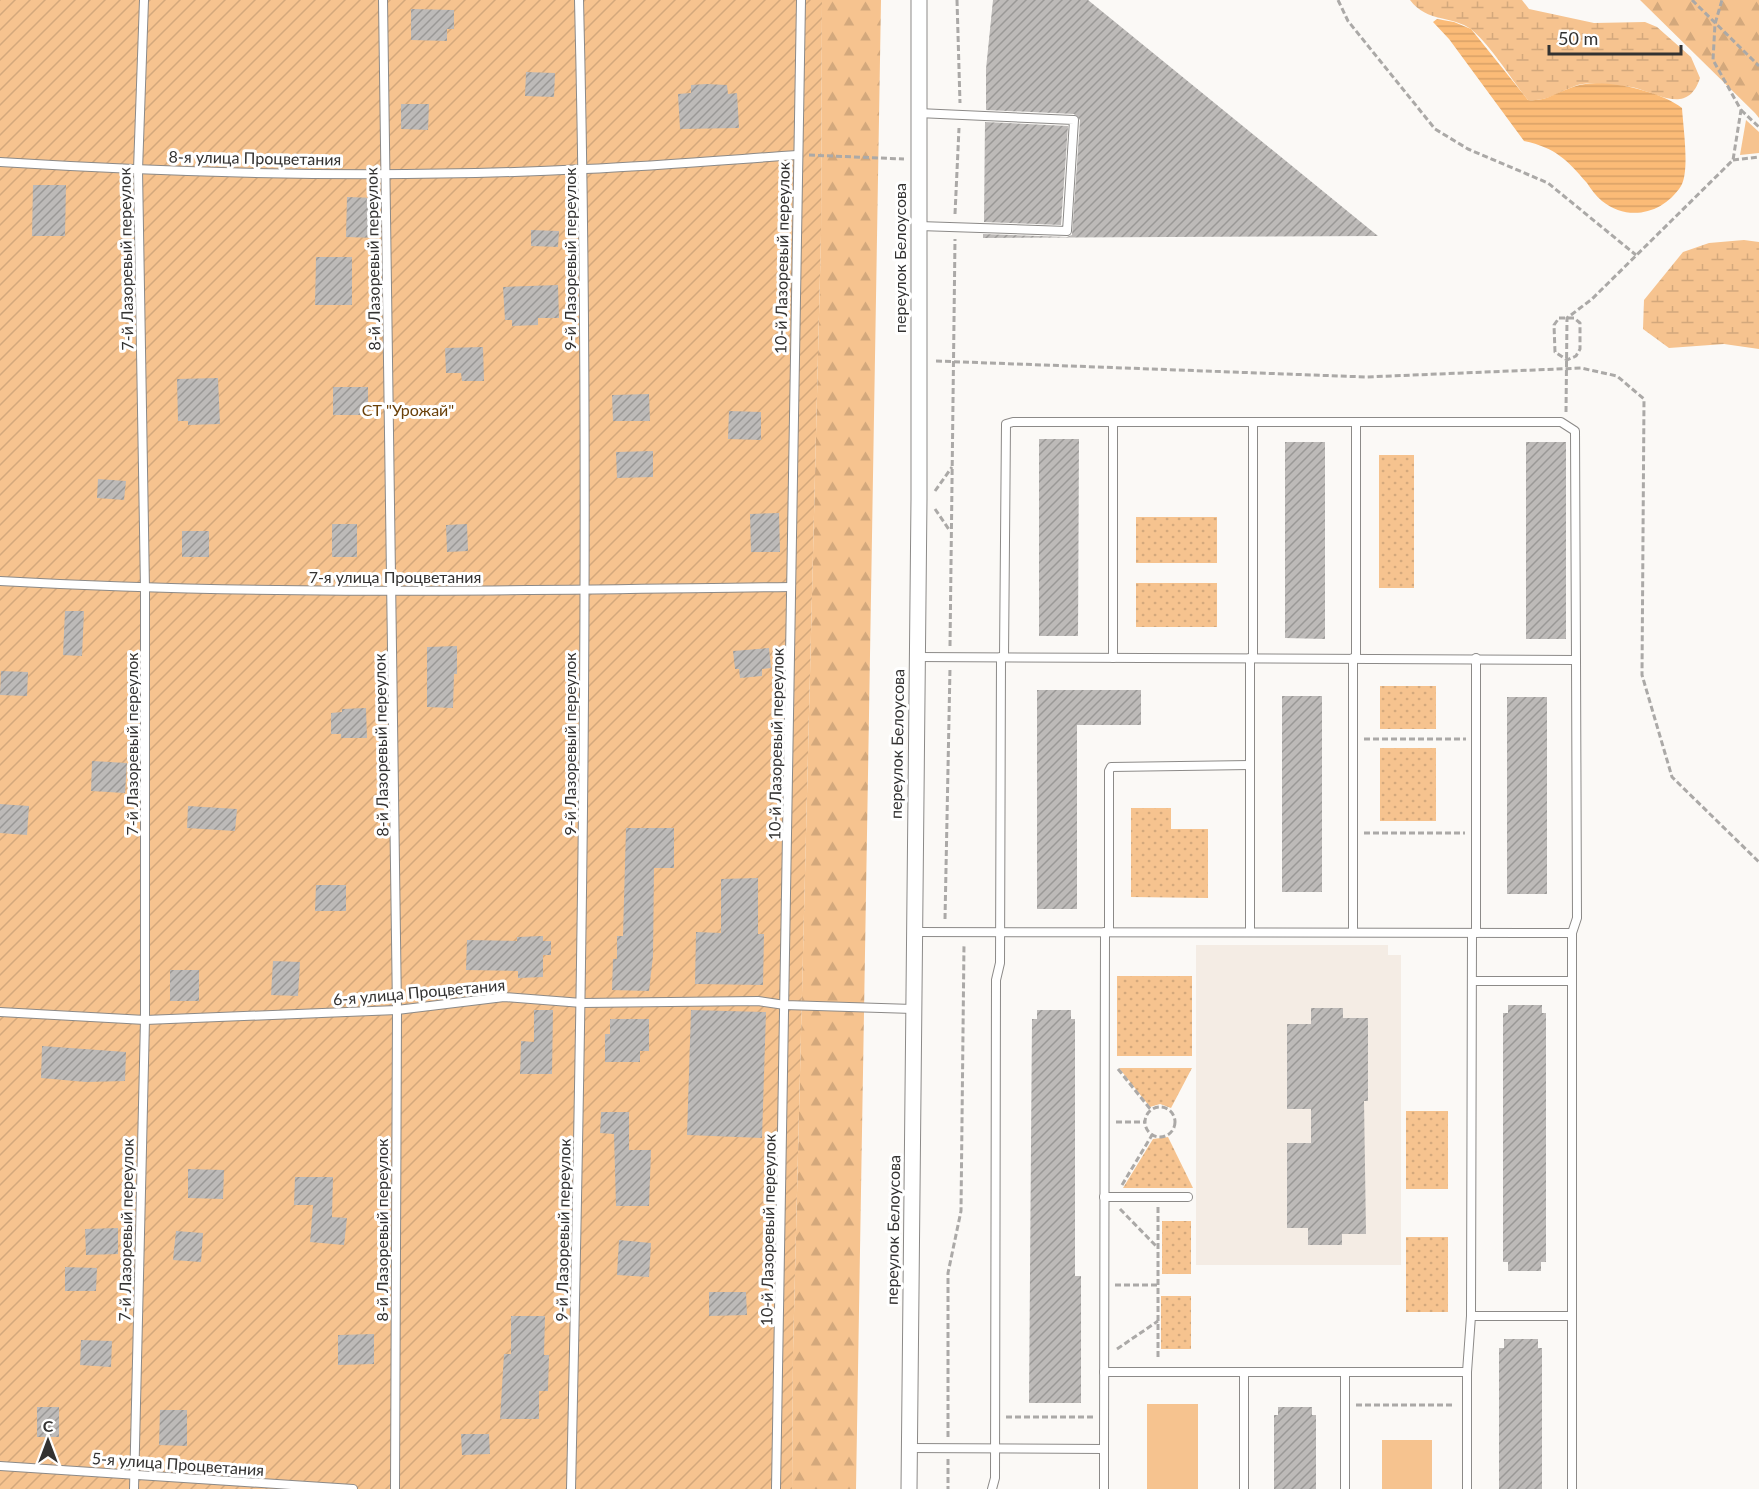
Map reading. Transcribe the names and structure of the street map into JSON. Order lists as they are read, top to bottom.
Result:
{
  "streets": {
    "street": ["переулок Белоусова"],
    "lane": [
      "8-я улица Процветания",
      "10-й Лазоревый переулок",
      "7-й Лазоревый переулок",
      "8-й Лазоревый переулок",
      "9-й Лазоревый переулок",
      "7-я улица Процветания",
      "6-я улица Процветания",
      "5-я улица Процветания"
    ]
  },
  "crossings": [
    ["8-я улица Процветания", "10-й Лазоревый переулок"],
    ["8-я улица Процветания", "7-й Лазоревый переулок"],
    ["8-я улица Процветания", "8-й Лазоревый переулок"],
    ["8-я улица Процветания", "9-й Лазоревый переулок"],
    ["10-й Лазоревый переулок", "7-я улица Процветания"],
    ["10-й Лазоревый переулок", "6-я улица Процветания"],
    ["переулок Белоусова", "6-я улица Процветания"],
    ["7-й Лазоревый переулок", "7-я улица Процветания"],
    ["7-й Лазоревый переулок", "6-я улица Процветания"],
    ["7-й Лазоревый переулок", "5-я улица Процветания"],
    ["8-й Лазоревый переулок", "7-я улица Процветания"],
    ["8-й Лазоревый переулок", "6-я улица Процветания"],
    ["9-й Лазоревый переулок", "7-я улица Процветания"],
    ["9-й Лазоревый переулок", "6-я улица Процветания"]
  ],
  "parks": ["СТ \"Урожай\""],
  "scale_bar": "50 m",
  "north": "top"
}
